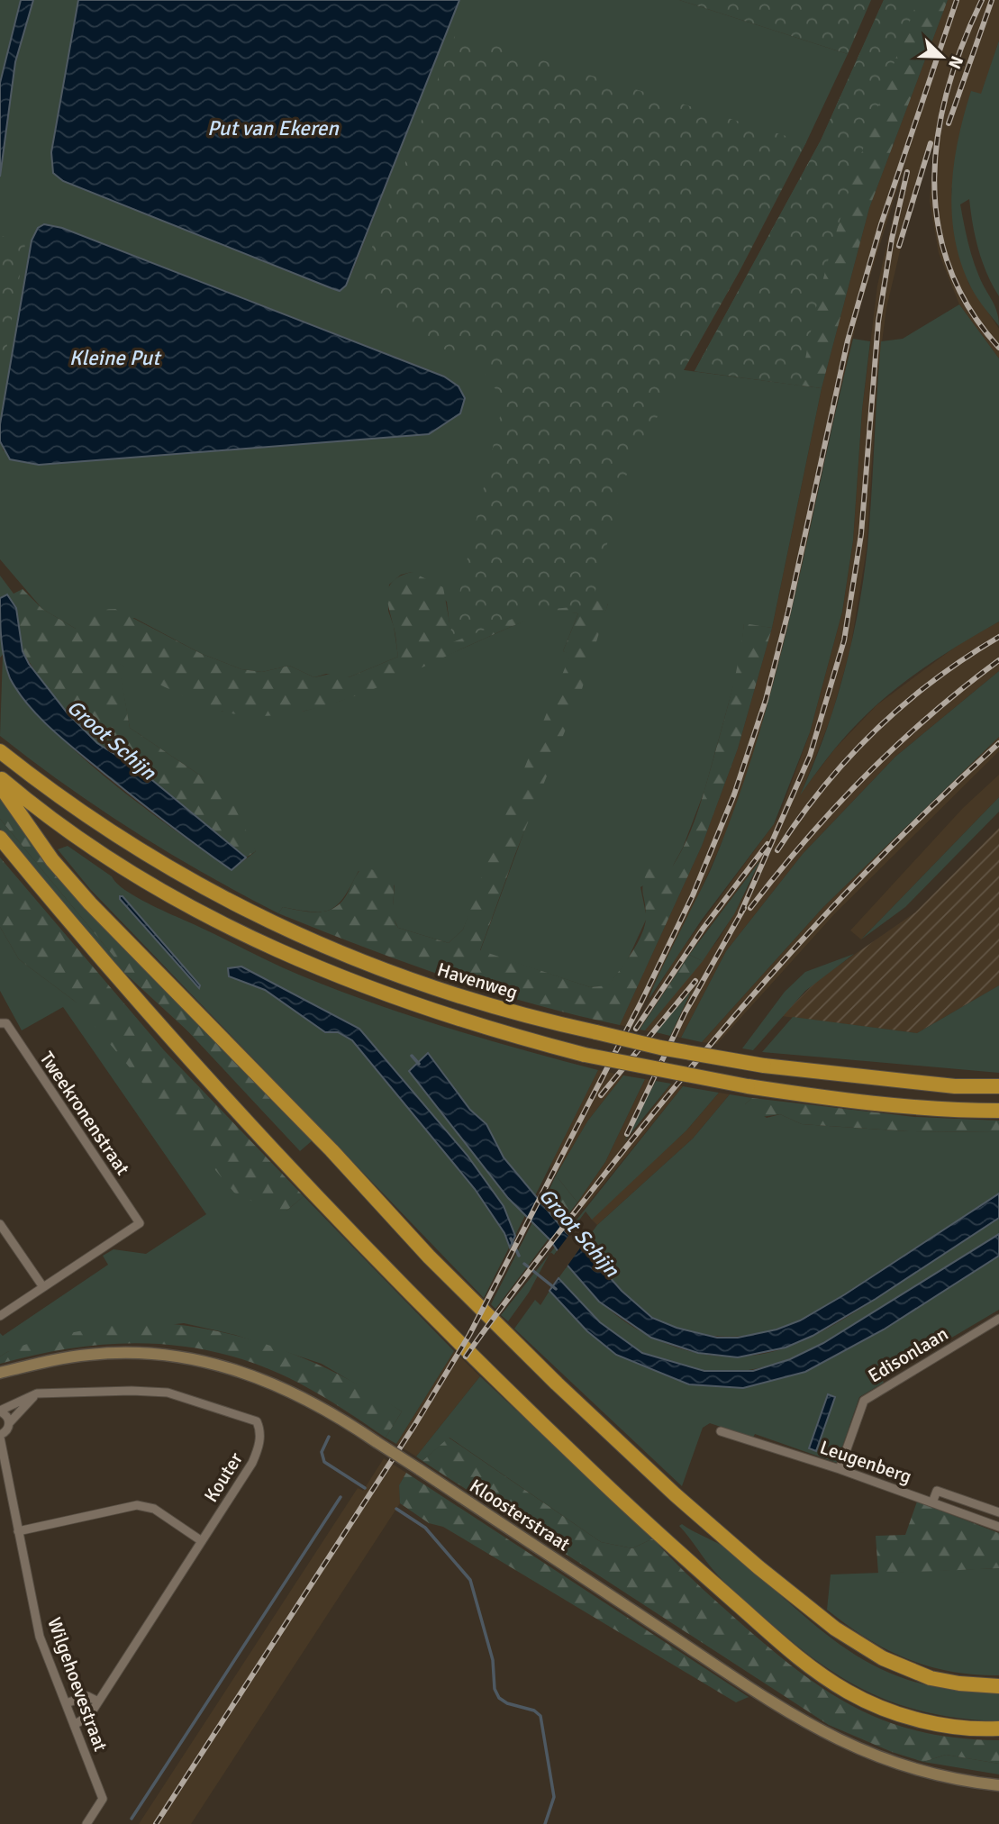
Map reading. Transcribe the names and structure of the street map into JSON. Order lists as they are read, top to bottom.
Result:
{
  "streets": {
    "highway": ["Havenweg"],
    "main road": ["Kloosterstraat"],
    "street": [
      "Tweekronenstraat",
      "Edisonlaan",
      "Leugenberg",
      "Kouter",
      "Wilgehoevestraat"
    ]
  },
  "crossings": [
    ["Edisonlaan", "Leugenberg"],
    ["Kouter", "Wilgehoevestraat"]
  ],
  "water": ["Put van Ekeren", "Kleine Put", "Groot Schijn"],
  "north": "bottom right"
}
